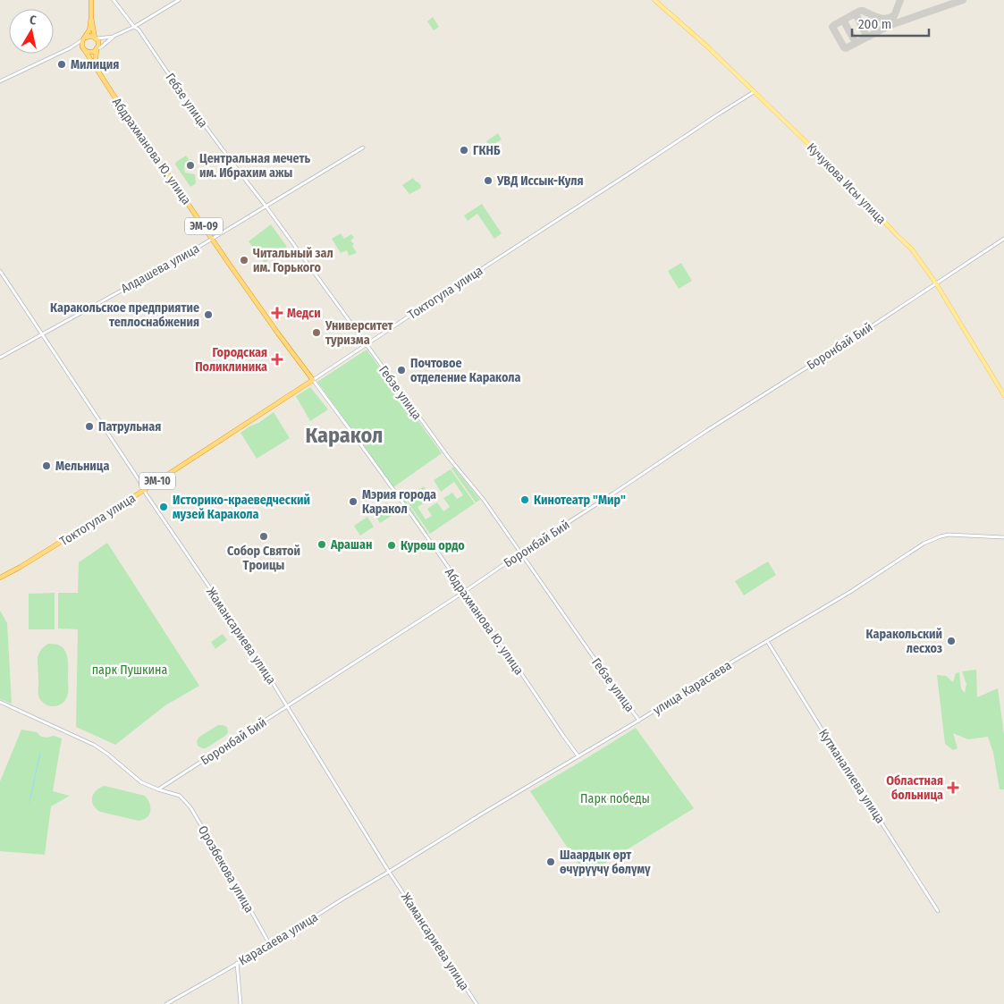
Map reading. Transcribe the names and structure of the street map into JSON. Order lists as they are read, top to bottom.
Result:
{
  "streets": {
    "highway": [
      "Абдрахманова Ю. улица",
      "ЭМ-09",
      "Токтогула улица",
      "ЭМ-10"
    ],
    "main road": [
      "Гебзе улица",
      "Кучукова Исы улица",
      "Алдашева улица",
      "Боронбай Бий",
      "Жамансариева улица",
      "улица Карасаева",
      "Кутманалиева улица",
      "Орозбекова улица",
      "Карасаева улица"
    ]
  },
  "crossings": [
    ["Гебзе улица", "Алдашева улица"],
    ["Гебзе улица", "Токтогула улица"],
    ["Гебзе улица", "Боронбай Бий"],
    ["Гебзе улица", "улица Карасаева"],
    ["Абдрахманова Ю. улица", "ЭМ-09"],
    ["Абдрахманова Ю. улица", "Алдашева улица"],
    ["Абдрахманова Ю. улица", "Токтогула улица"],
    ["Абдрахманова Ю. улица", "Боронбай Бий"],
    ["Абдрахманова Ю. улица", "улица Карасаева"],
    ["Кучукова Исы улица", "Токтогула улица"],
    ["Кучукова Исы улица", "Боронбай Бий"],
    ["Алдашева улица", "Жамансариева улица"],
    ["Токтогула улица", "Жамансариева улица"],
    ["Боронбай Бий", "Жамансариева улица"],
    ["Боронбай Бий", "Орозбекова улица"],
    ["Жамансариева улица", "улица Карасаева"],
    ["Жамансариева улица", "Карасаева улица"],
    ["улица Карасаева", "Кутманалиева улица"],
    ["улица Карасаева", "Карасаева улица"],
    ["Орозбекова улица", "Карасаева улица"]
  ],
  "districts": ["Каракол"],
  "parks": ["парк Пушкина", "Парк победы"],
  "places": {
    "other": [
      "Милиция",
      "ГКНБ",
      "Центральная мечеть им. Ибрахим ажы",
      "УВД Иссык-Куля",
      "Читальный зал им. Горького",
      "Каракольское предприятие теплоснабжения",
      "Университет туризма",
      "Почтовое отделение Каракола",
      "Патрульная",
      "Мельница",
      "Кинотеатр \"Мир\"",
      "Мэрия города Каракол",
      "Историко-краеведческий музей Каракола",
      "Собор Святой Троицы",
      "Арашан",
      "Курөш ордо",
      "Каракольский лесхоз",
      "Шаардык өрт өчүрүүчү бөлүмү"
    ],
    "health": ["Медси", "Городская Поликлиника", "Областная больница"]
  },
  "scale_bar": "200 m",
  "north": "top"
}
